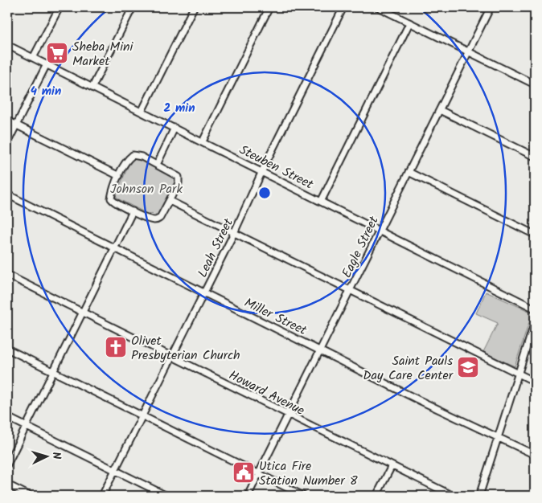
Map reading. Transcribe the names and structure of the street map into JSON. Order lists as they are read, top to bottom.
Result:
{
  "streets": {
    "street": [
      "Steuben Street",
      "Eagle Street",
      "Leah Street",
      "Miller Street",
      "Howard Avenue"
    ]
  },
  "crossings": [
    ["Steuben Street", "Eagle Street"],
    ["Steuben Street", "Leah Street"],
    ["Eagle Street", "Miller Street"],
    ["Eagle Street", "Howard Avenue"],
    ["Leah Street", "Miller Street"],
    ["Leah Street", "Howard Avenue"]
  ],
  "parks": ["Johnson Park"],
  "places": {
    "supermarket": ["Sheba Mini Market"],
    "church": ["Olivet Presbyterian Church"],
    "school or university": ["Saint Pauls Day Care Center"],
    "public building": ["Utica Fire Station Number 8"]
  },
  "north": "right",
  "rings": ["4 min", "2 min"]
}
